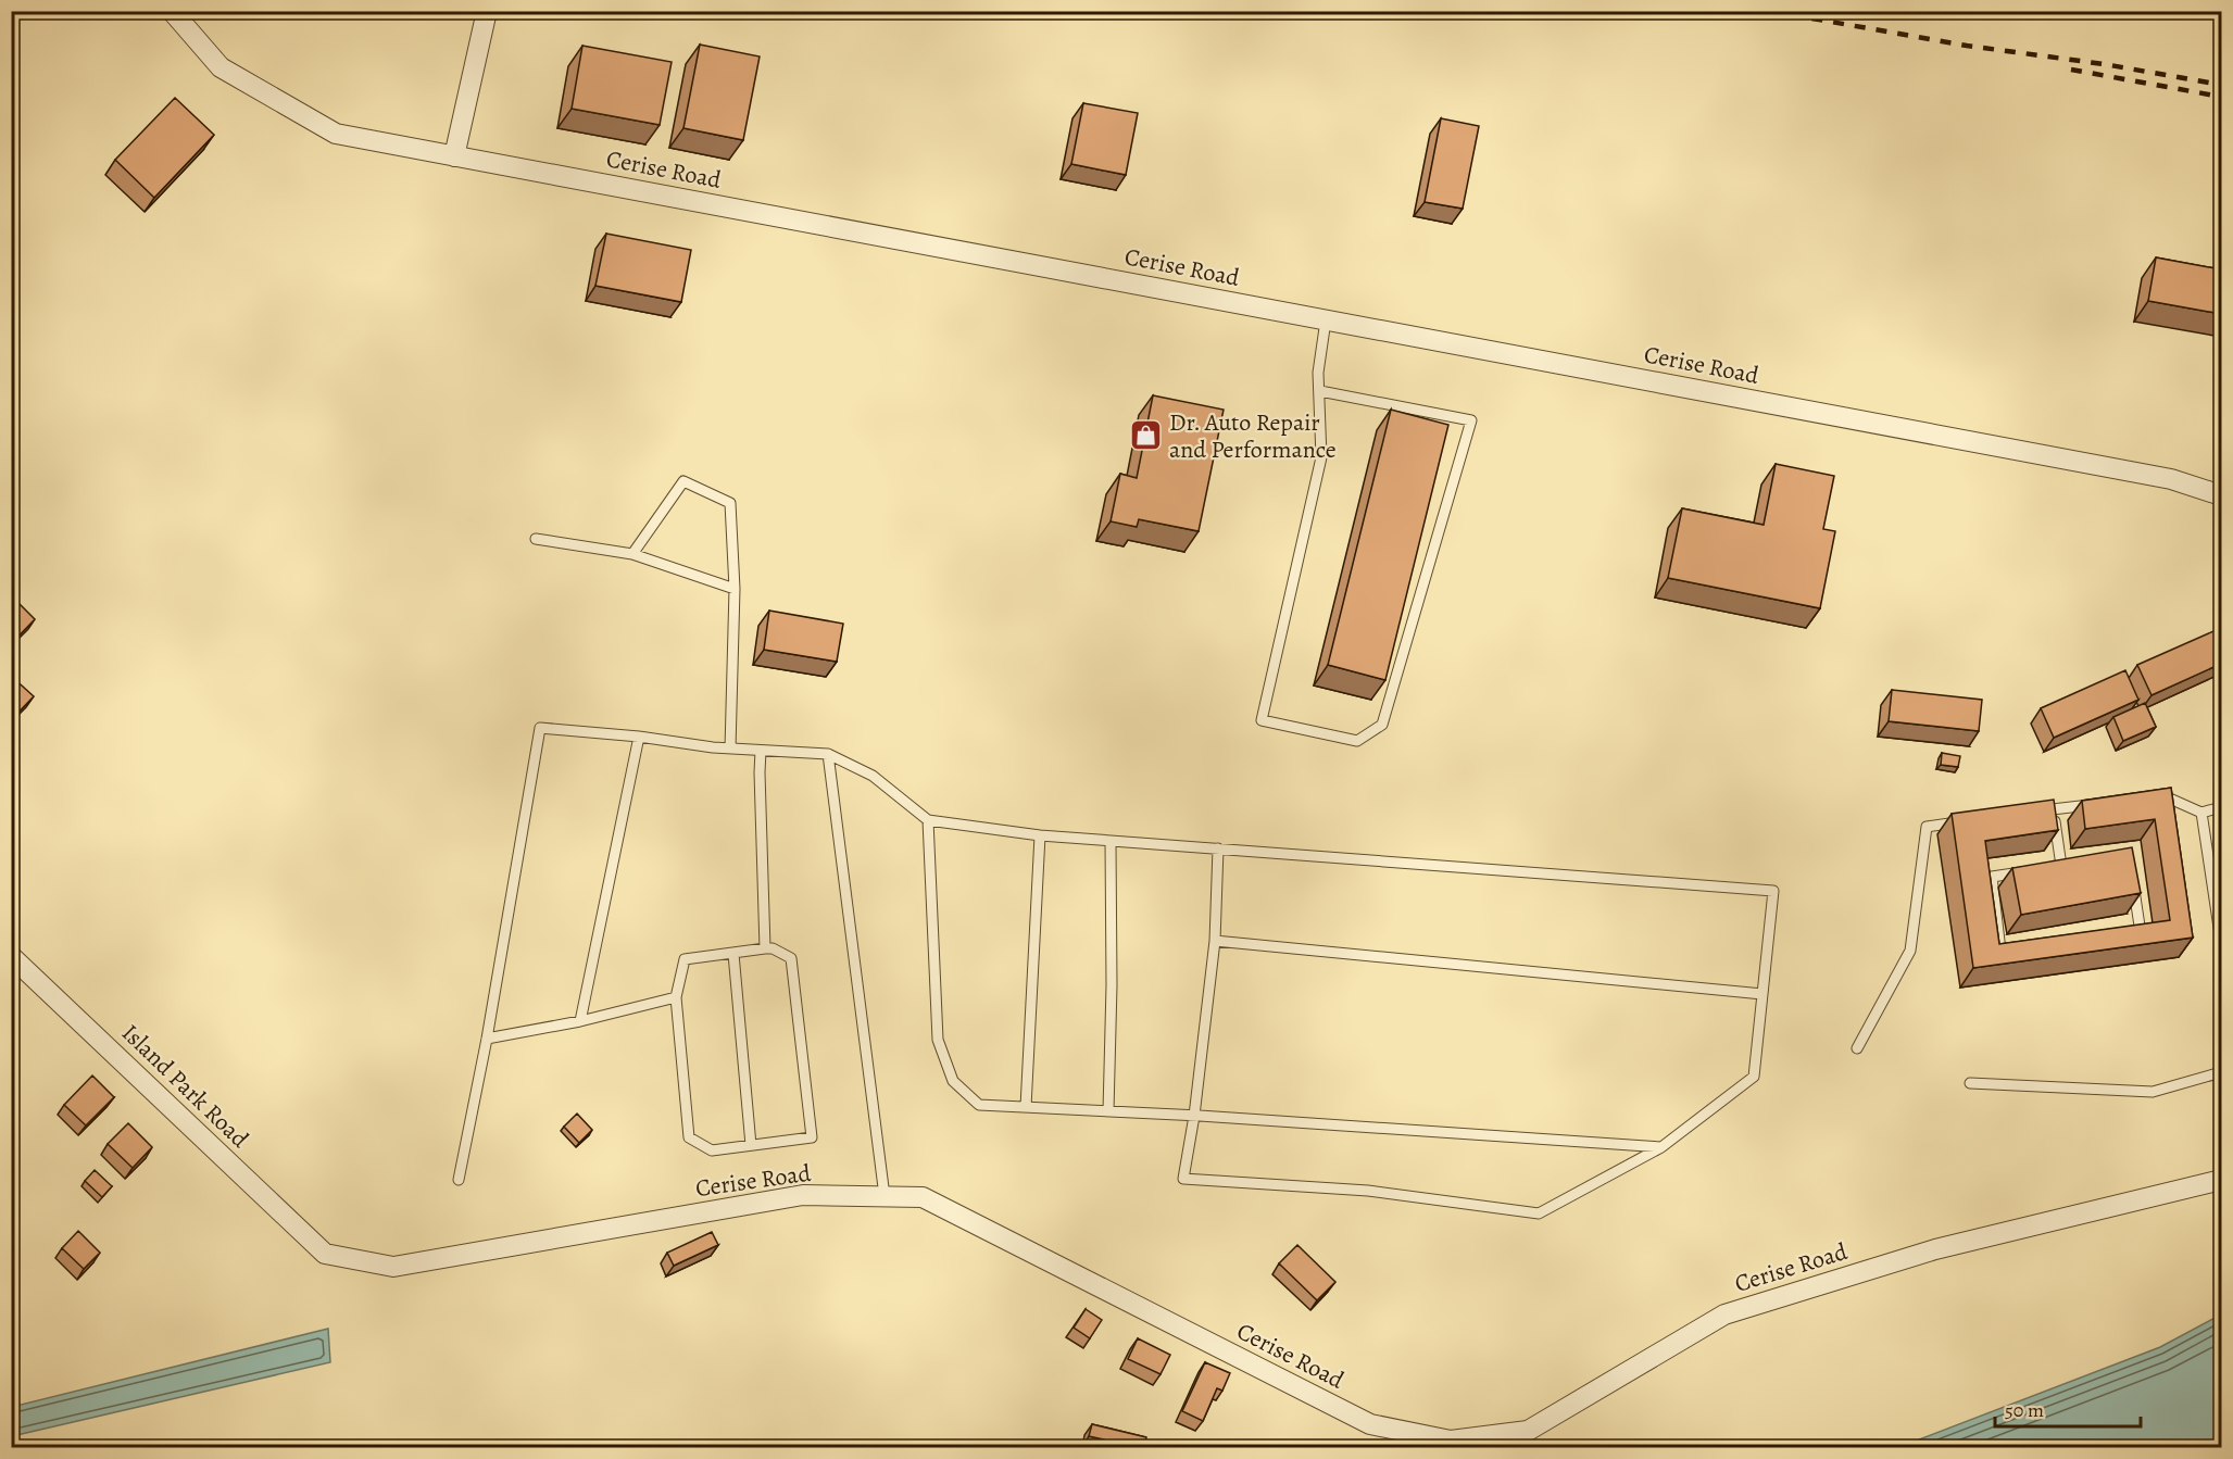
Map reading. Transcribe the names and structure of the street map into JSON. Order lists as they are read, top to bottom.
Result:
{
  "streets": {
    "street": ["Cerise Road", "Island Park Road"]
  },
  "crossings": [
    ["Cerise Road", "Island Park Road"]
  ],
  "places": {
    "shop": ["Dr. Auto Repair and Performance"]
  },
  "scale_bar": "50 m"
}
